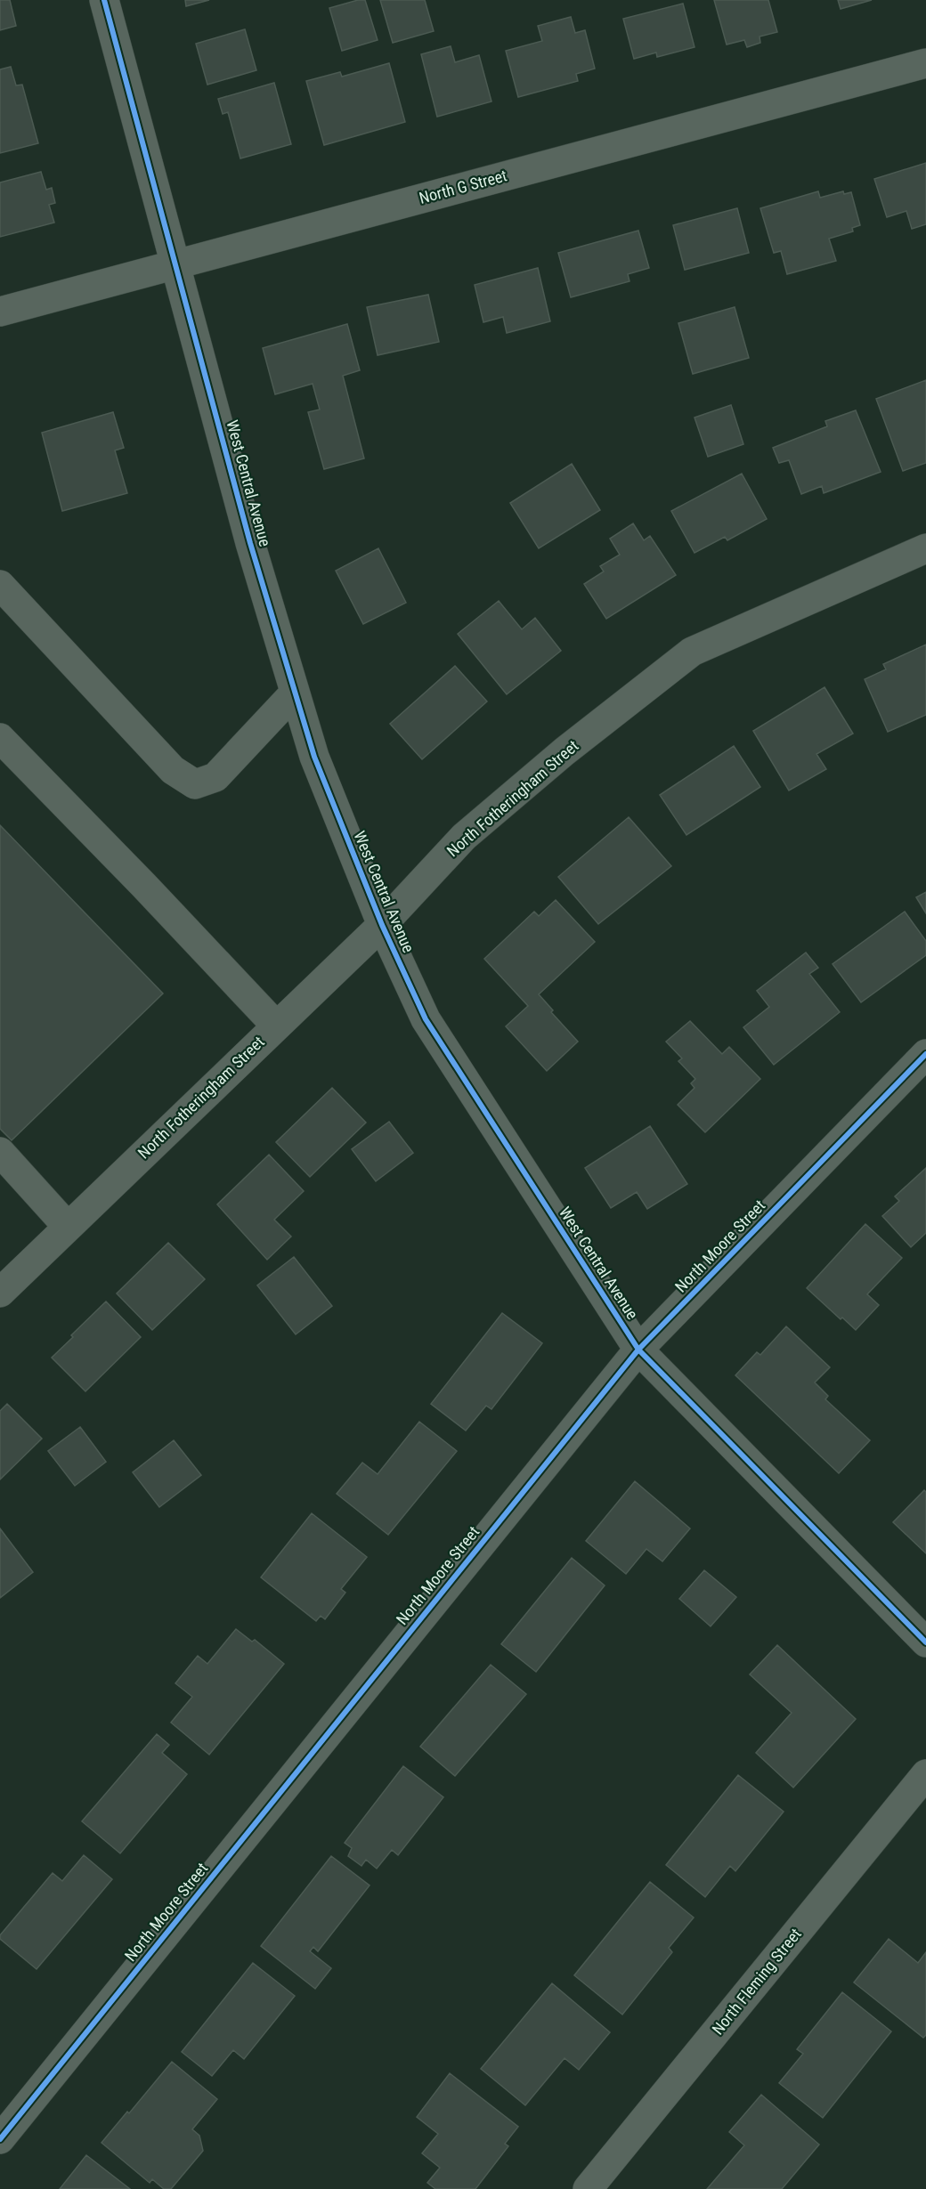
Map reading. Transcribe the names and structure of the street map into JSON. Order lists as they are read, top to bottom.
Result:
{
  "streets": {
    "street": [
      "North G Street",
      "West Central Avenue",
      "North Fotheringham Street",
      "North Moore Street",
      "North Fleming Street"
    ]
  },
  "crossings": [
    ["North G Street", "West Central Avenue"],
    ["West Central Avenue", "North Fotheringham Street"],
    ["West Central Avenue", "North Moore Street"]
  ]
}
